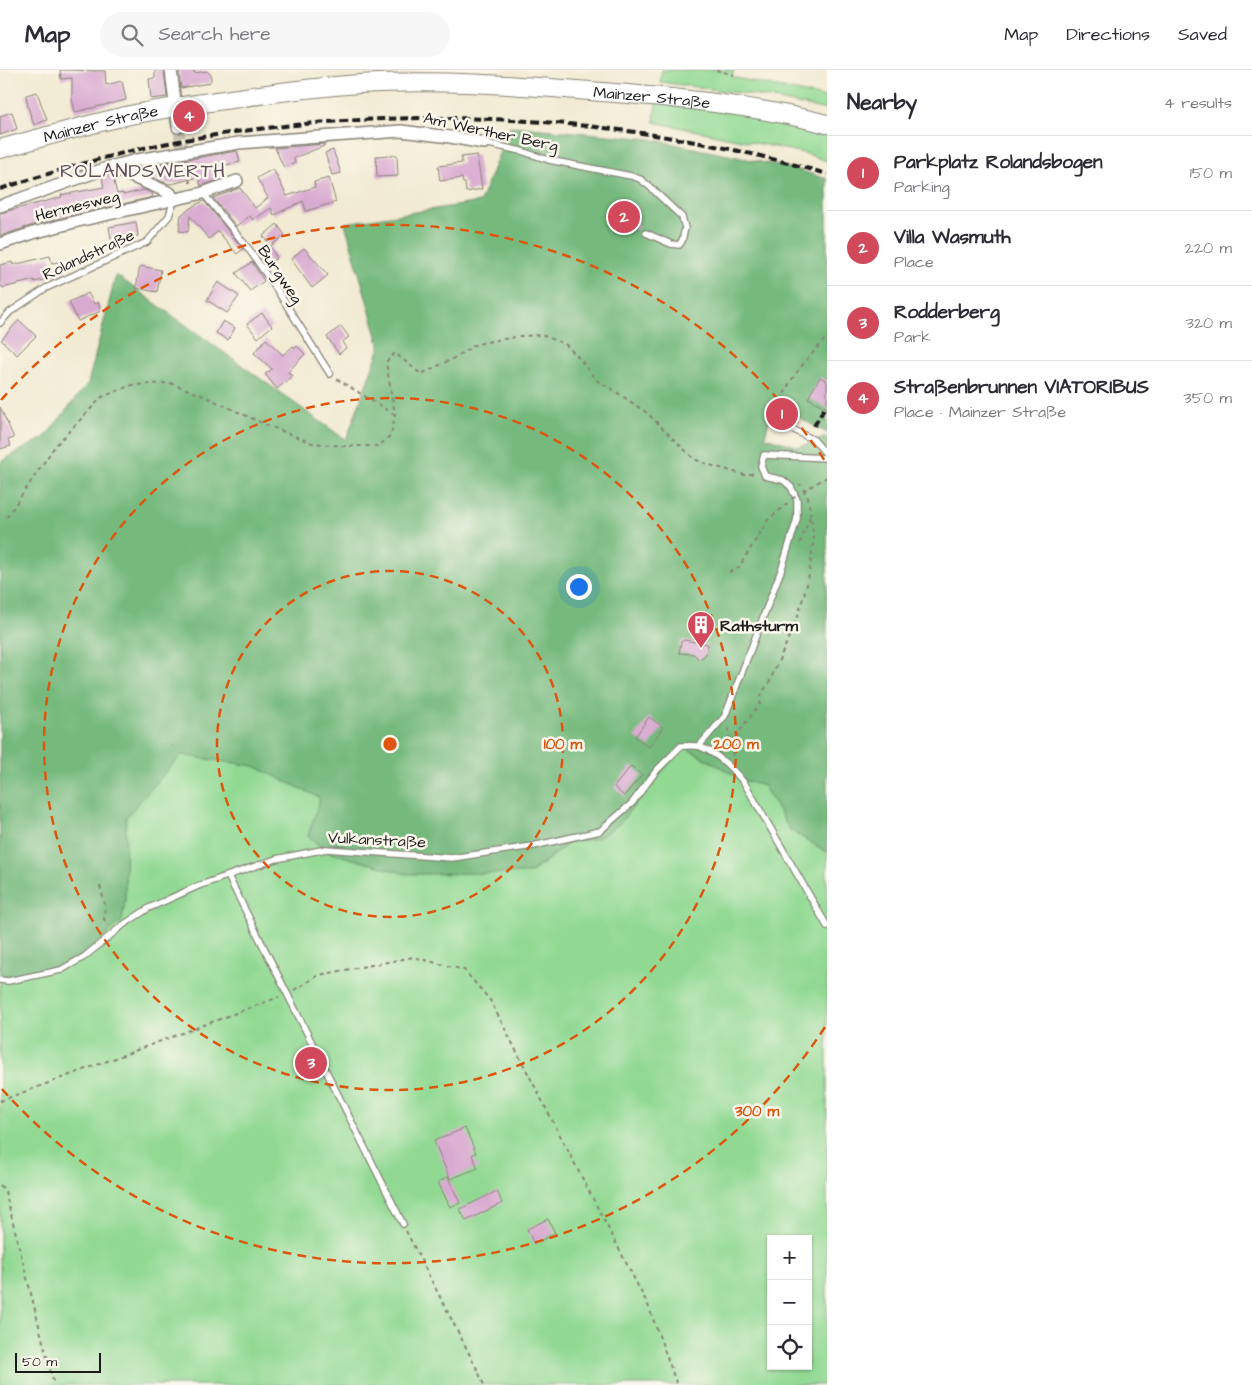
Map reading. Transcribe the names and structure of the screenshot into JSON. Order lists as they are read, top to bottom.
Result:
{
  "streets": {
    "main road": ["Mainzer Straße"],
    "street": ["Am Werther Berg", "Hermesweg"],
    "lane": ["Rolandstraße", "Burgweg", "Vulkanstraße"]
  },
  "crossings": [
    ["Hermesweg", "Rolandstraße"],
    ["Hermesweg", "Burgweg"]
  ],
  "districts": ["ROLANDSWERTH"],
  "places": {
    "building": ["Rathsturm"]
  },
  "scale_bar": "50 m",
  "page": {
    "header": "Map",
    "search": "Search here",
    "nav": ["Map", "Directions", "Saved"],
    "heading": ["Nearby", "4 results"],
    "pins": [
      "4",
      "2",
      "1",
      "3"
    ],
    "list": [
      {
        "mark": "1",
        "name": "Parkplatz Rolandsbogen",
        "note": "Parking",
        "value": "150 m"
      },
      {
        "mark": "2",
        "name": "Villa Wasmuth",
        "note": "Place",
        "value": "220 m"
      },
      {
        "mark": "3",
        "name": "Rodderberg",
        "note": "Park",
        "value": "320 m"
      },
      {
        "mark": "4",
        "name": "Straßenbrunnen VIATORIBUS",
        "note": "Place · Mainzer Straße",
        "value": "350 m"
      }
    ],
    "map_buttons": ["+", "−"],
    "scale": "50 m"
  },
  "rings": ["100 m", "200 m", "300 m"]
}
